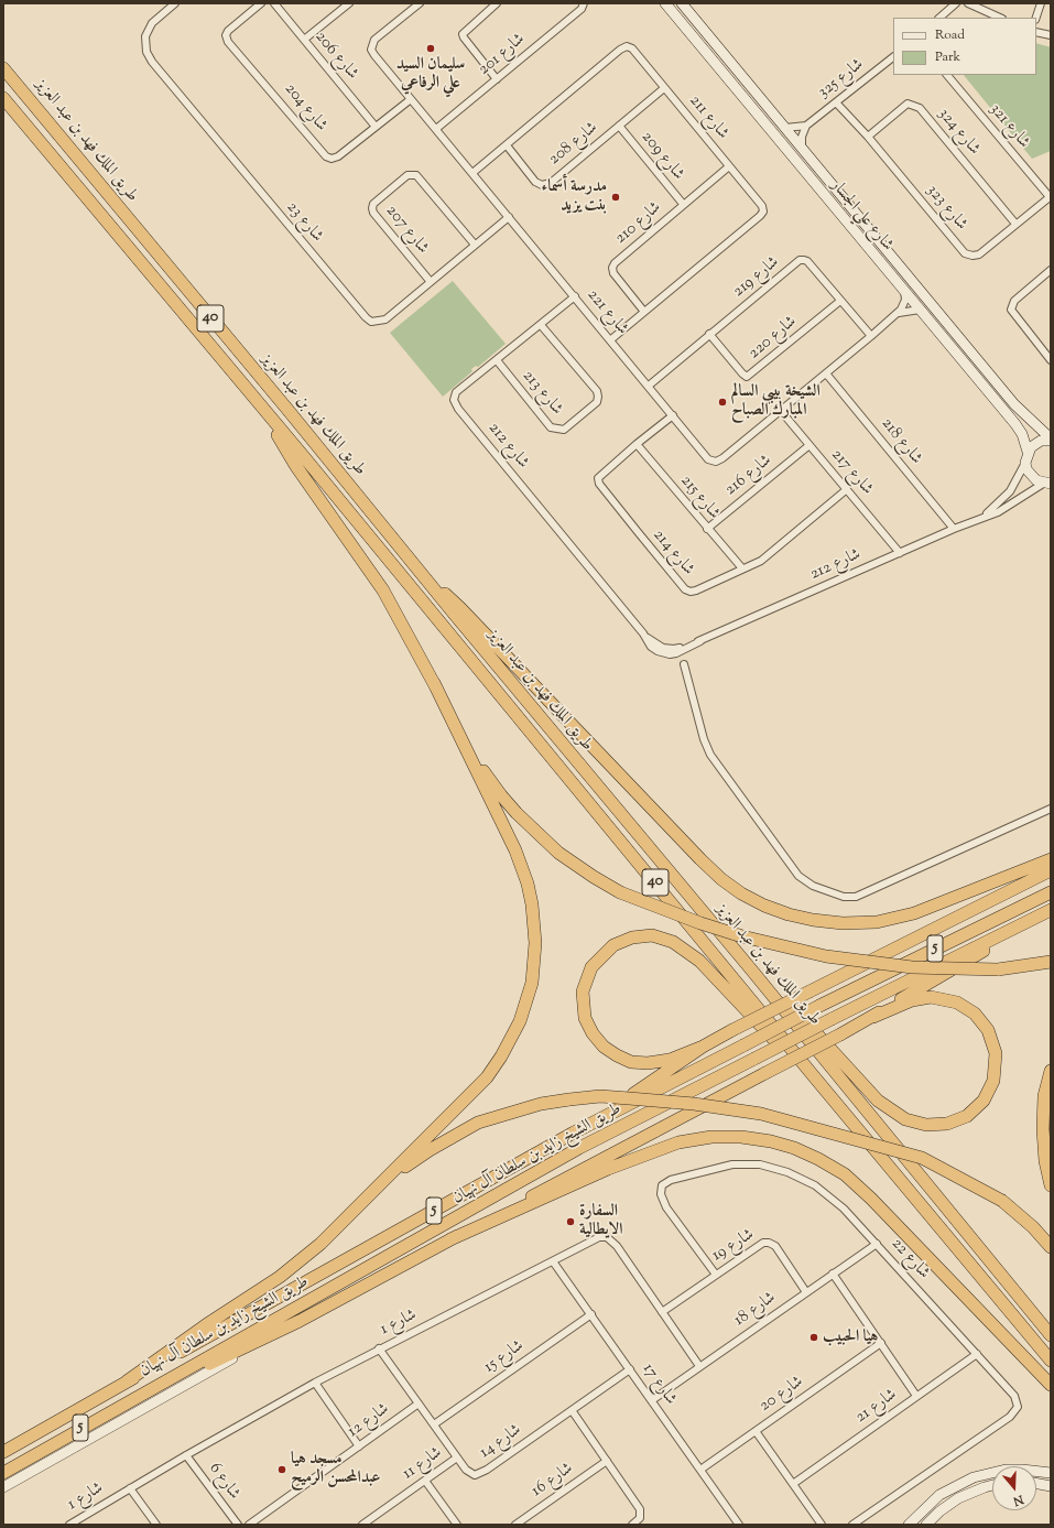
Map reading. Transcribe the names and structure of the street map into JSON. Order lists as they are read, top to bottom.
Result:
{
  "streets": {
    "highway": [
      "طريق الملك فهد بن عبد العزيز",
      "40",
      "5",
      "طريق الشيخ زايد بن سلطان آل نهيان"
    ],
    "street": [
      "شارع 201",
      "شارع 206",
      "شارع 325",
      "شارع 204",
      "شارع 211",
      "شارع 321",
      "شارع 324",
      "شارع 208",
      "شارع 209",
      "شارع 323",
      "شارع علي الجسار",
      "شارع 23",
      "شارع 210",
      "شارع 207",
      "شارع 219",
      "شارع 221",
      "شارع 220",
      "شارع 213",
      "شارع 218",
      "شارع 212",
      "شارع 217",
      "شارع 216",
      "شارع 215",
      "شارع 214",
      "شارع 19",
      "شارع 22",
      "شارع 18",
      "شارع 1",
      "شارع 15",
      "شارع 17",
      "شارع 20",
      "شارع 21",
      "شارع 12",
      "شارع 14",
      "شارع 11",
      "شارع 16",
      "شارع 6"
    ]
  },
  "crossings": [
    ["شارع 201", "شارع 221"],
    ["شارع 206", "شارع 204"],
    ["شارع 325", "شارع 323"],
    ["شارع 204", "شارع 221"],
    ["شارع 211", "شارع 208"],
    ["شارع 211", "شارع 210"],
    ["شارع 211", "شارع 221"],
    ["شارع 321", "شارع 323"],
    ["شارع 324", "شارع 323"],
    ["شارع 208", "شارع 209"],
    ["شارع 209", "شارع 210"],
    ["شارع 23", "شارع 207"],
    ["شارع 23", "شارع 221"],
    ["شارع 219", "شارع 221"],
    ["شارع 219", "شارع 220"],
    ["شارع 221", "شارع 218"],
    ["شارع 221", "شارع 212"],
    ["شارع 221", "شارع 217"],
    ["شارع 221", "شارع 214"],
    ["شارع 213", "شارع 212"],
    ["شارع 218", "شارع 212"],
    ["شارع 212", "شارع 217"],
    ["شارع 217", "شارع 216"],
    ["شارع 217", "شارع 214"],
    ["شارع 216", "شارع 215"],
    ["شارع 215", "شارع 214"],
    ["شارع 19", "شارع 22"],
    ["شارع 19", "شارع 18"],
    ["شارع 19", "شارع 1"],
    ["شارع 22", "شارع 18"],
    ["شارع 22", "شارع 21"],
    ["شارع 18", "شارع 1"],
    ["شارع 18", "شارع 17"],
    ["شارع 1", "شارع 17"],
    ["شارع 1", "شارع 14"],
    ["شارع 1", "شارع 6"],
    ["شارع 15", "شارع 17"],
    ["شارع 15", "شارع 14"],
    ["شارع 17", "شارع 20"],
    ["شارع 17", "شارع 14"],
    ["شارع 12", "شارع 14"],
    ["شارع 14", "شارع 11"]
  ],
  "places": [
    "سليمان السيد علي الرفاعي",
    "مدرسة أسماء بنت يزيد",
    "الشيخة بيبي السالم المبارك الصباح",
    "السفارة الايطالية",
    "هيا الحبيب",
    "مسجد هيا عبدالمحسن الرميح"
  ],
  "legend": ["Road", "Park"],
  "north": "bottom"
}
